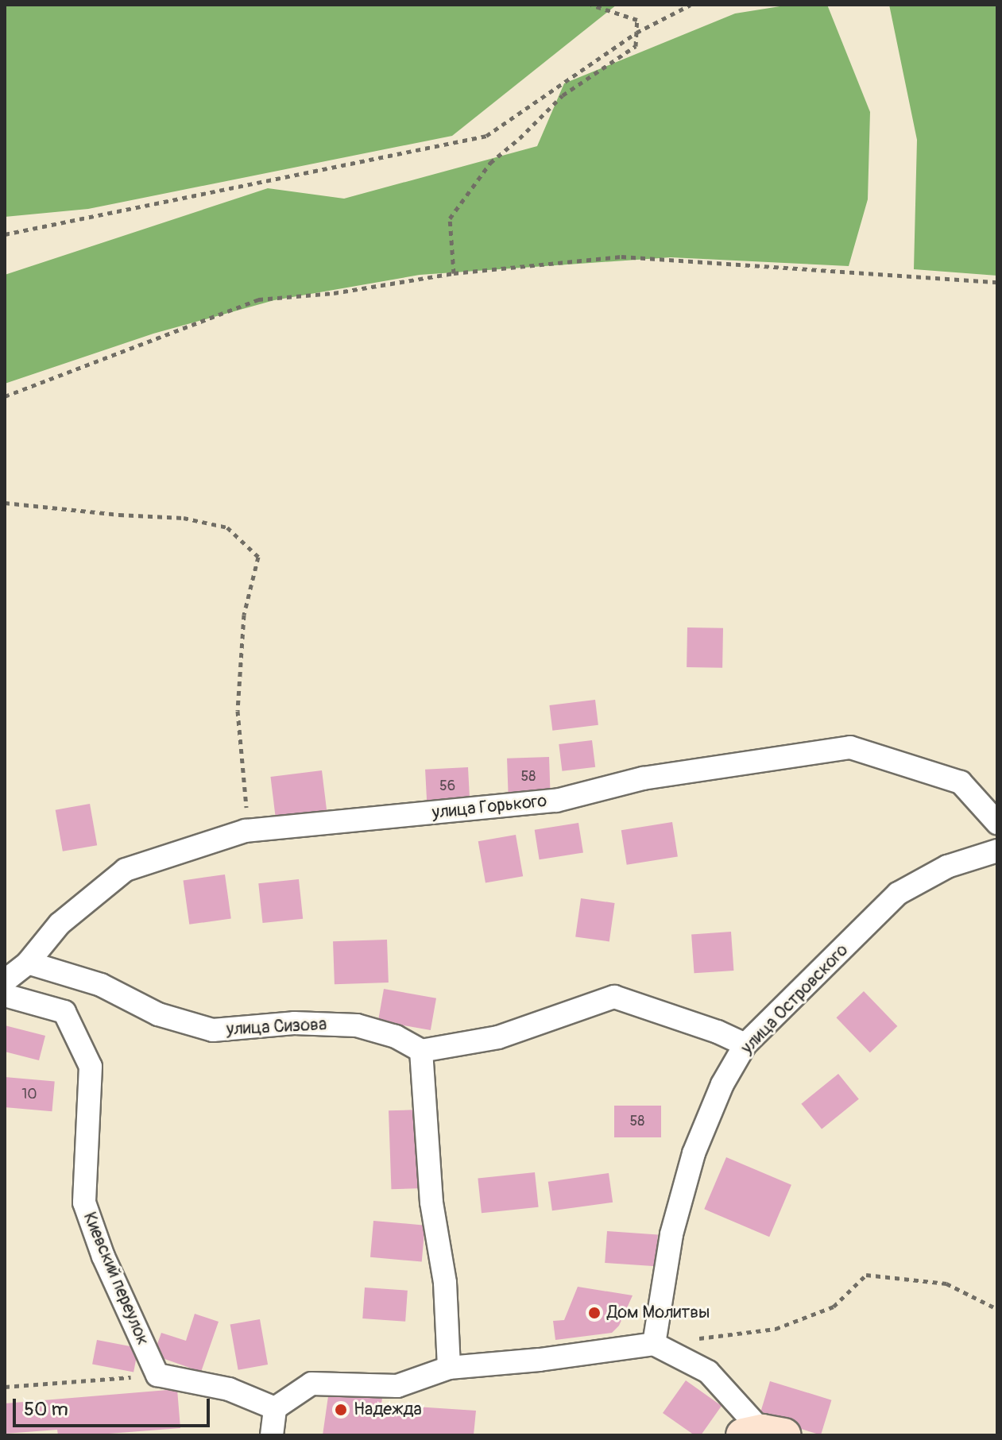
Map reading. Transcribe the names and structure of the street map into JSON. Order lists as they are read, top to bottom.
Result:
{
  "streets": {
    "street": [
      "улица Горького",
      "улица Островского",
      "улица Сизова",
      "Киевский переулок"
    ]
  },
  "crossings": [
    ["улица Горького", "улица Сизова"]
  ],
  "places": ["Дом Молитвы", "Надежда"],
  "house_numbers": [
    "58",
    "56",
    "10",
    "58"
  ],
  "scale_bar": "50 m"
}
